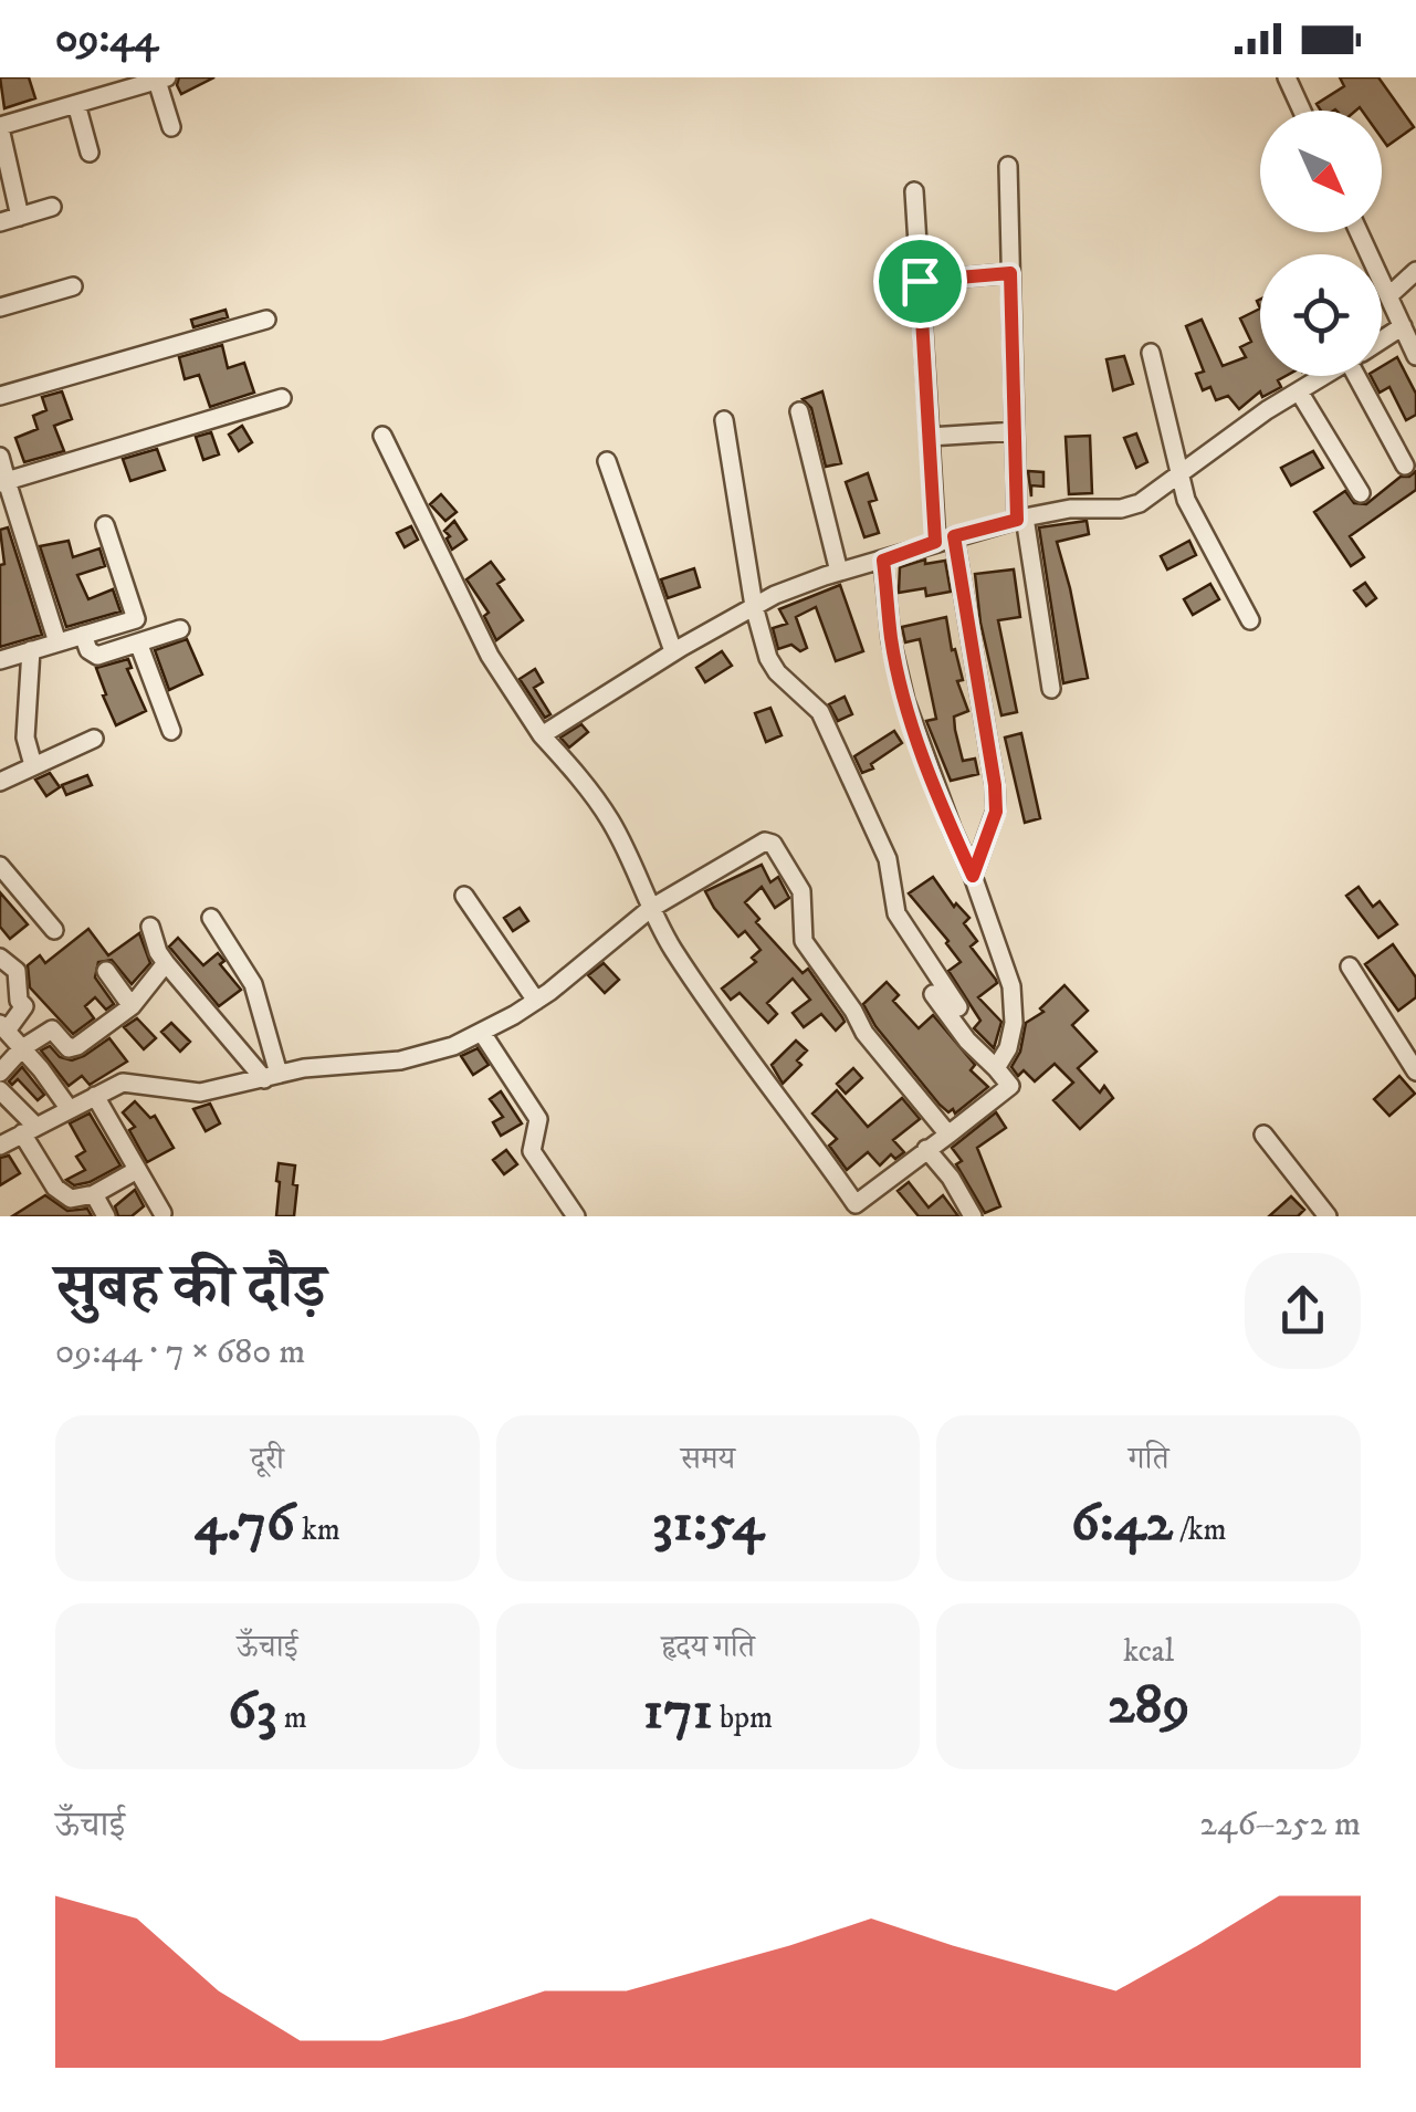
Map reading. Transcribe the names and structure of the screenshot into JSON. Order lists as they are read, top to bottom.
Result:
{
  "north": "bottom right",
  "page": {
    "status": "09:44",
    "heading": ["सुबह की दौड़", "09:44 · 7 × 680 m"],
    "stats": [
      ["दूरी", "4.76 km"],
      ["समय", "31:54"],
      ["गति", "6:42 /km"],
      ["ऊँचाई", "63 m"],
      ["हृदय गति", "171 bpm"],
      ["kcal", "289"]
    ],
    "chart": ["ऊँचाई", "246–252 m"]
  }
}
